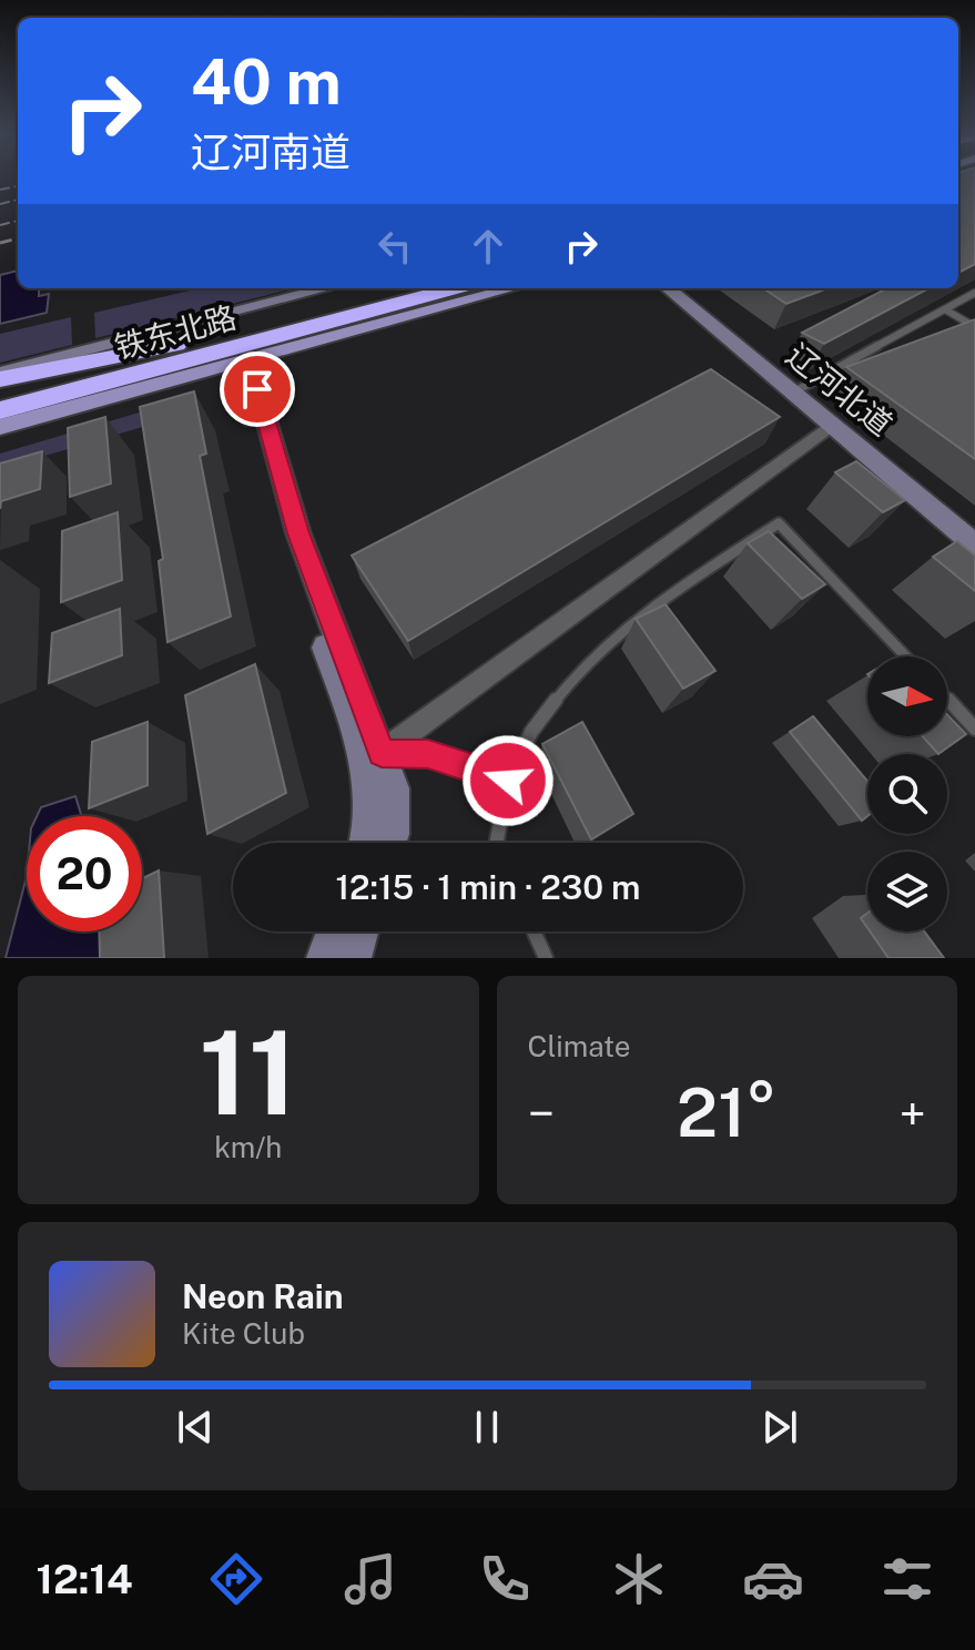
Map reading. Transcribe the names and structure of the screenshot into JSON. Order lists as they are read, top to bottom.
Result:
{
  "streets": {
    "highway": ["铁东北路"],
    "street": ["辽河北道"]
  },
  "north": "right",
  "page": {
    "turn": ["40 m", "辽河南道"],
    "limit": "20",
    "trip": "12:15 · 1 min · 230 m",
    "tile": [
      ["11", "km/h"],
      "Climate"
    ],
    "heat": ["−", "21°", "+"],
    "song": ["Neon Rain", "Kite Club"],
    "tabs": "12:14"
  }
}
